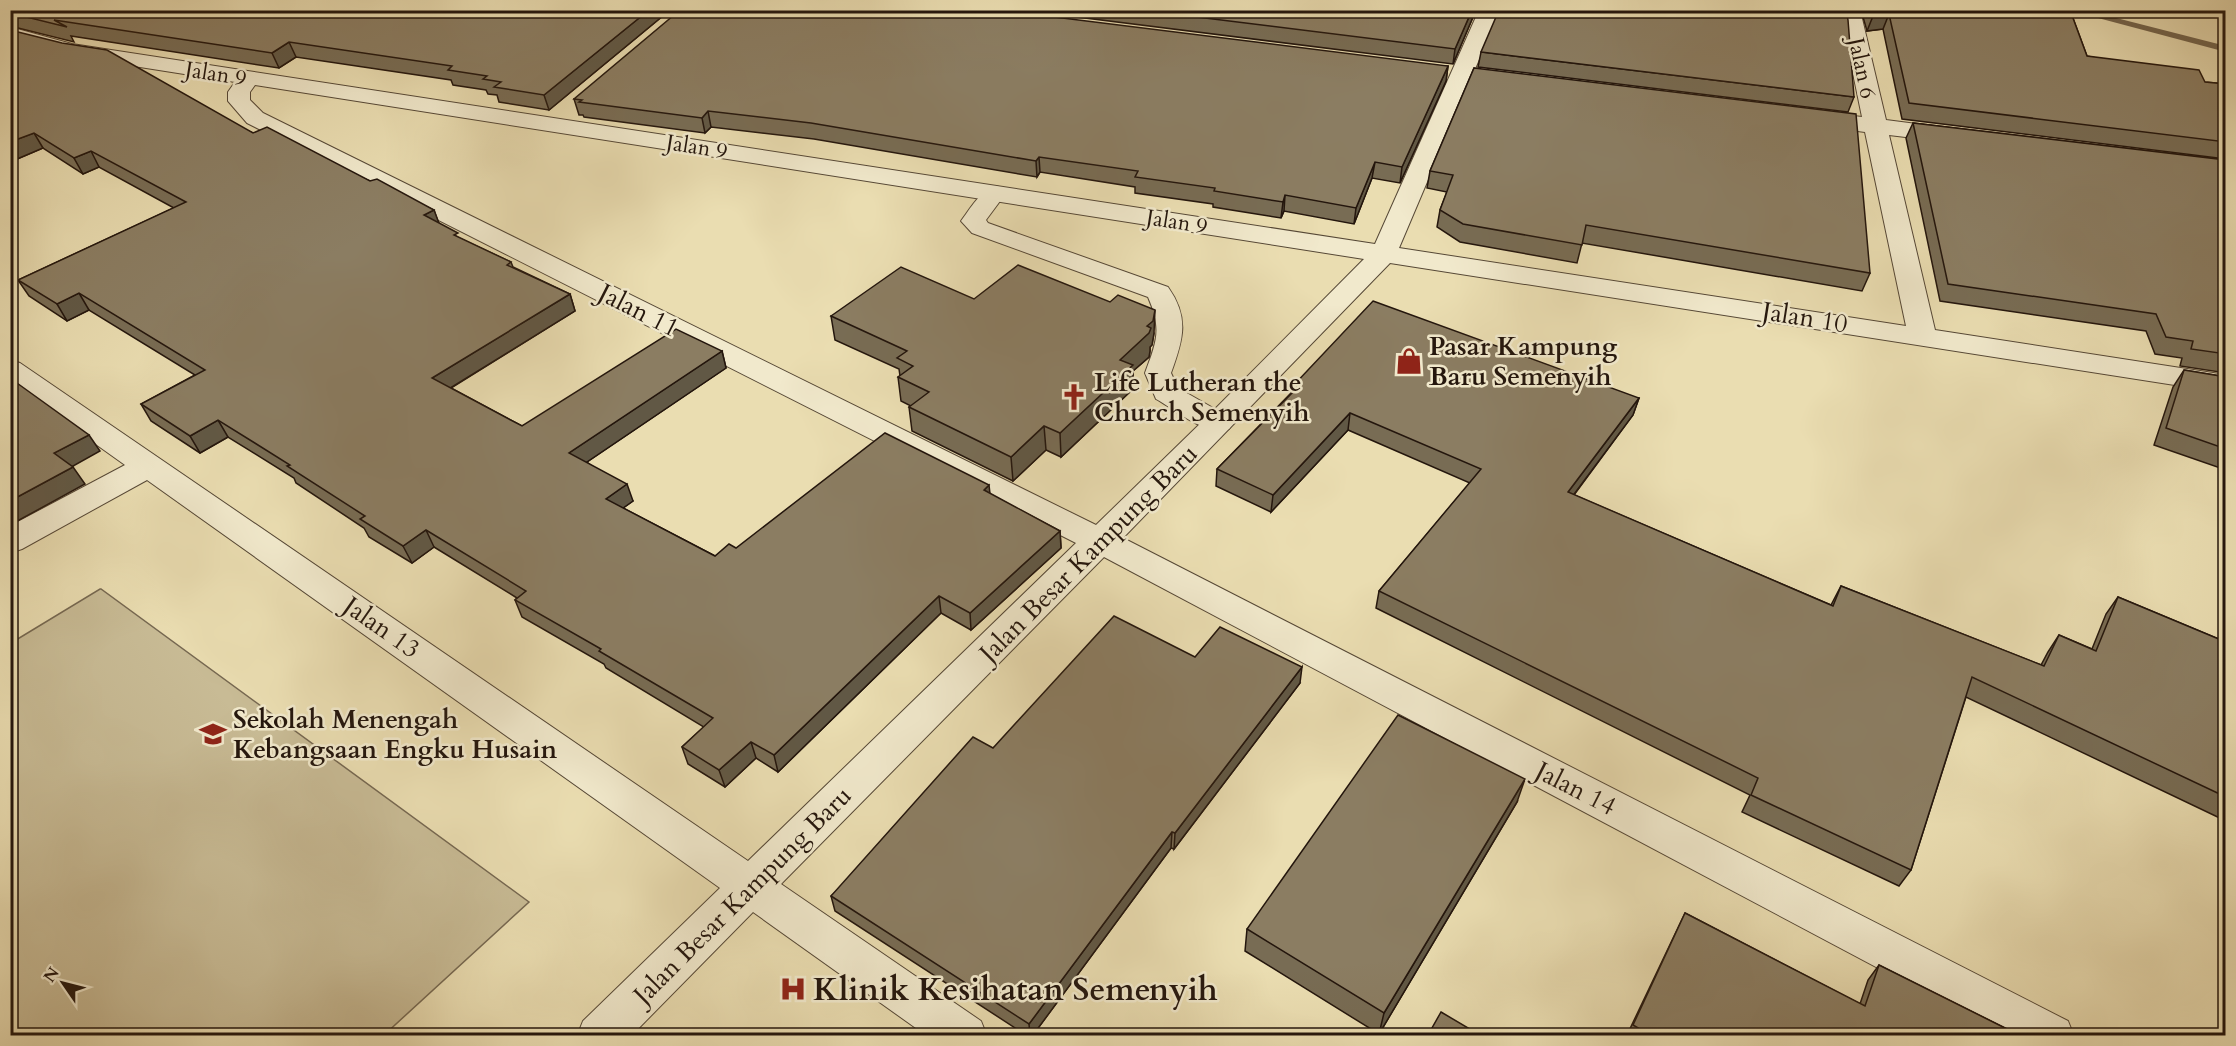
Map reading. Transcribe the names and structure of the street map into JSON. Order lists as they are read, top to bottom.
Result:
{
  "streets": {
    "street": [
      "Jalan 6",
      "Jalan 9",
      "Jalan 11",
      "Jalan 10",
      "Jalan Besar Kampung Baru",
      "Jalan 13",
      "Jalan 14"
    ]
  },
  "crossings": [
    ["Jalan 6", "Jalan 10"],
    ["Jalan 9", "Jalan 11"],
    ["Jalan 9", "Jalan 10"],
    ["Jalan 9", "Jalan Besar Kampung Baru"],
    ["Jalan 11", "Jalan Besar Kampung Baru"],
    ["Jalan 11", "Jalan 14"],
    ["Jalan 10", "Jalan Besar Kampung Baru"],
    ["Jalan Besar Kampung Baru", "Jalan 13"],
    ["Jalan Besar Kampung Baru", "Jalan 14"]
  ],
  "places": {
    "shop": ["Pasar Kampung Baru Semenyih"],
    "church": ["Life Lutheran the Church Semenyih"],
    "school or university": ["Sekolah Menengah Kebangsaan Engku Husain"],
    "hospital": ["Klinik Kesihatan Semenyih"]
  },
  "north": "top left"
}
